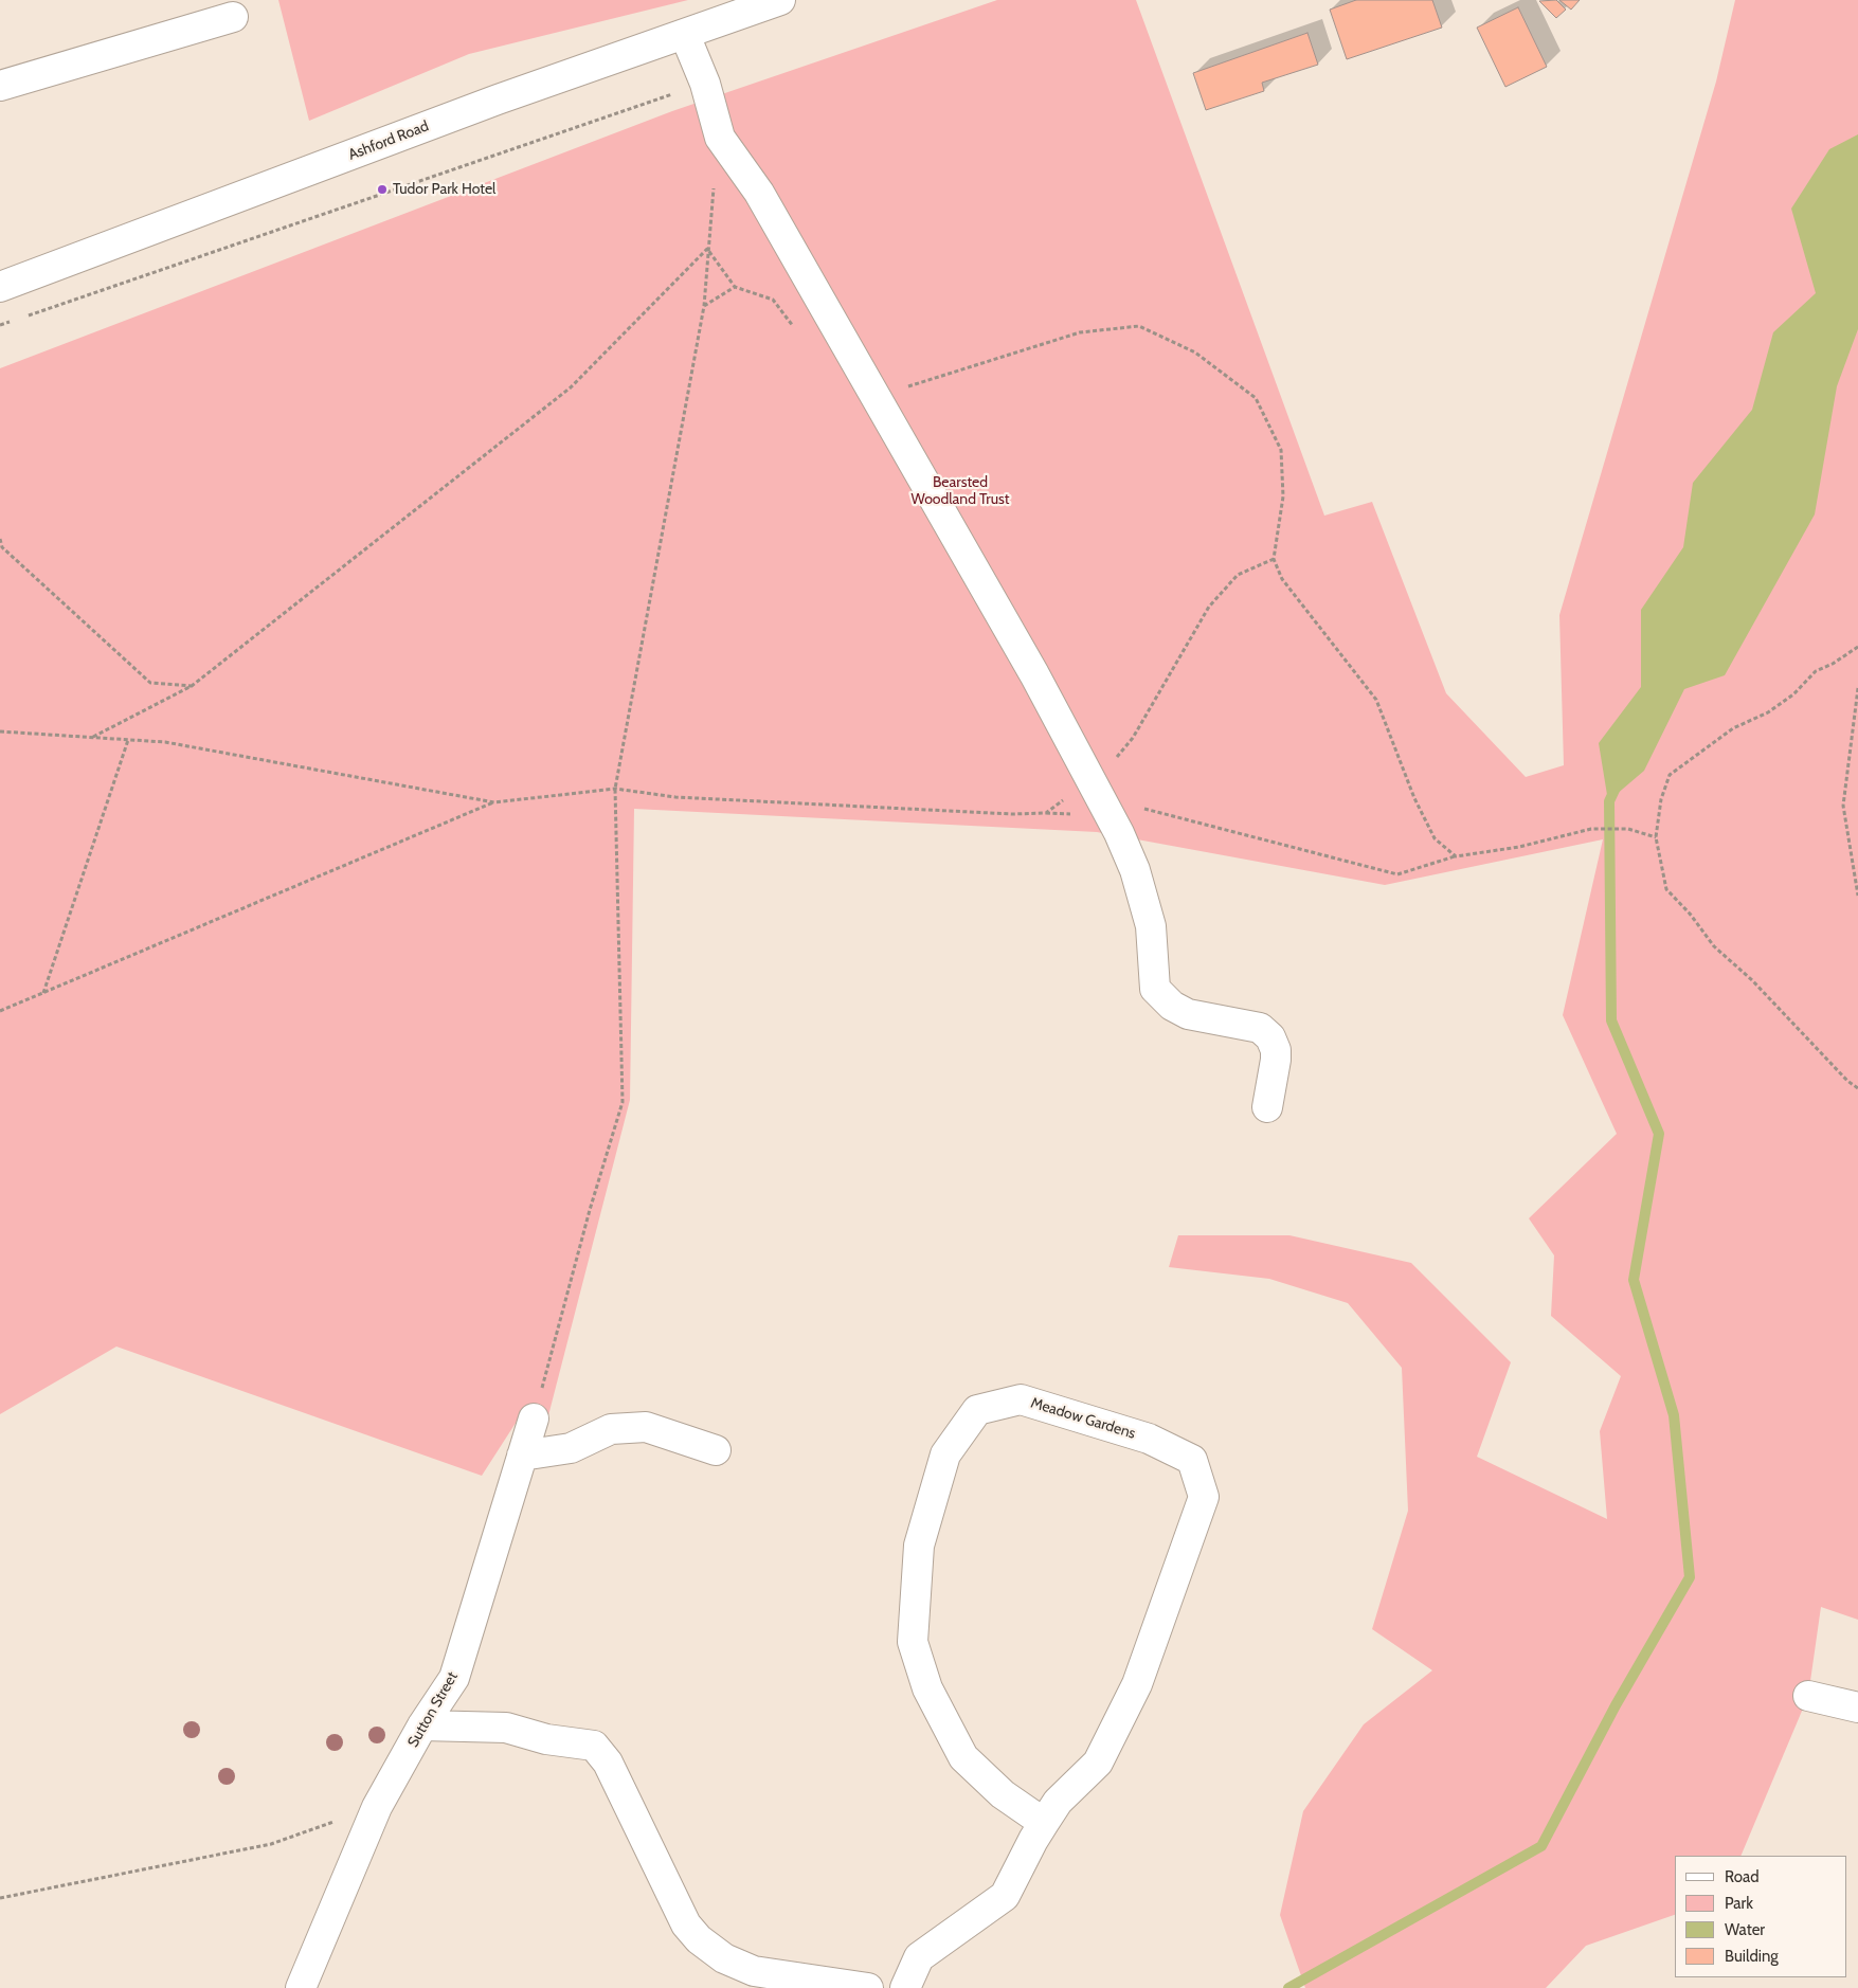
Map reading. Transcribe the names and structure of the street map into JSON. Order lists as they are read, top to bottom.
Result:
{
  "streets": {
    "street": ["Ashford Road", "Meadow Gardens", "Sutton Street"]
  },
  "parks": ["Bearsted Woodland Trust"],
  "places": ["Tudor Park Hotel"],
  "legend": [
    "Road",
    "Park",
    "Water",
    "Building"
  ]
}
